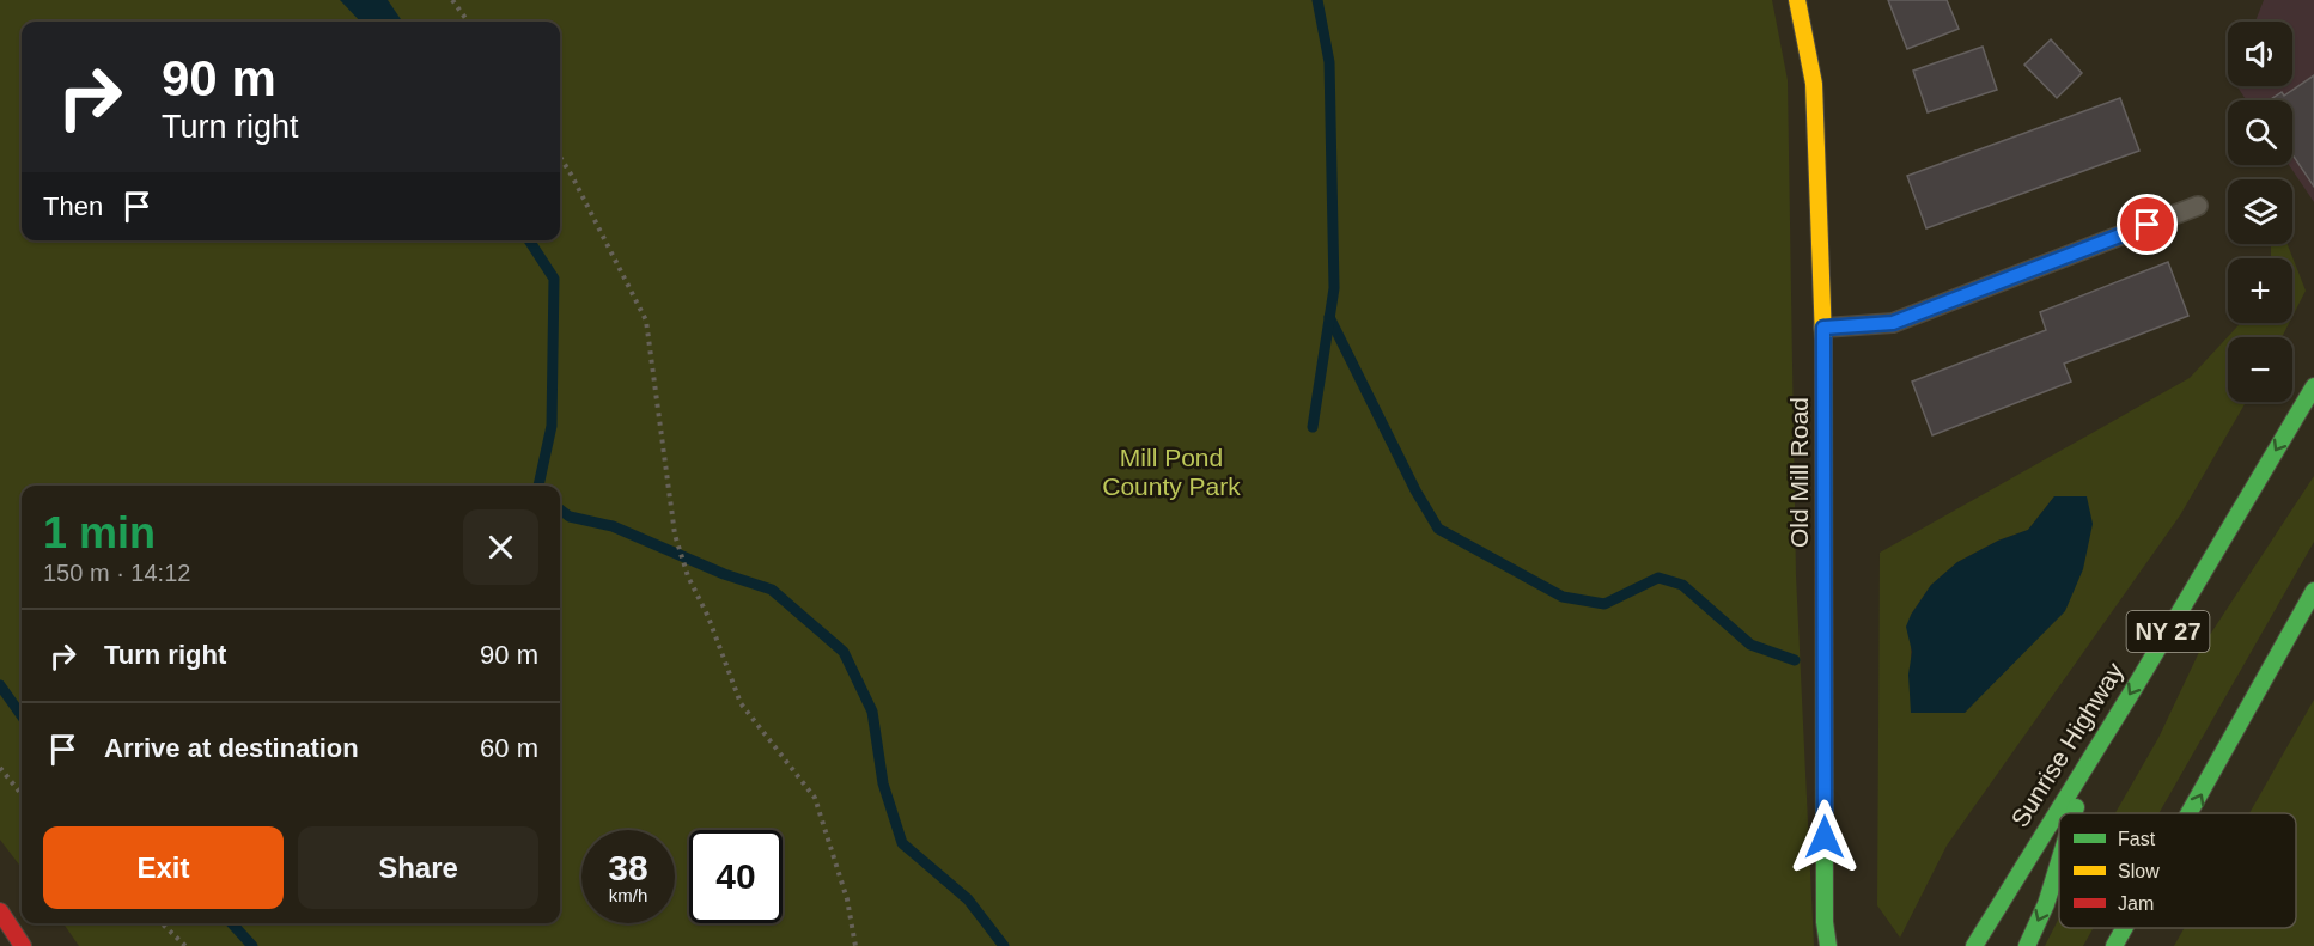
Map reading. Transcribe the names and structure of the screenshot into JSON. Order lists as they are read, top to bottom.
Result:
{
  "streets": {
    "main road": ["Old Mill Road", "NY 27", "Sunrise Highway"]
  },
  "parks": ["Mill Pond County Park"],
  "legend": ["Fast", "Slow", "Jam"],
  "page": {
    "map_buttons": ["+", "−"],
    "turn": ["90 m", "Turn right"],
    "then": "Then",
    "heading": ["1 min", "150 m · 14:12"],
    "list": [
      {
        "name": "Turn right",
        "value": "90 m"
      },
      {
        "name": "Arrive at destination",
        "value": "60 m"
      }
    ],
    "buttons": ["Exit", "Share"],
    "speed": "38 km/h",
    "limit": "40"
  }
}
